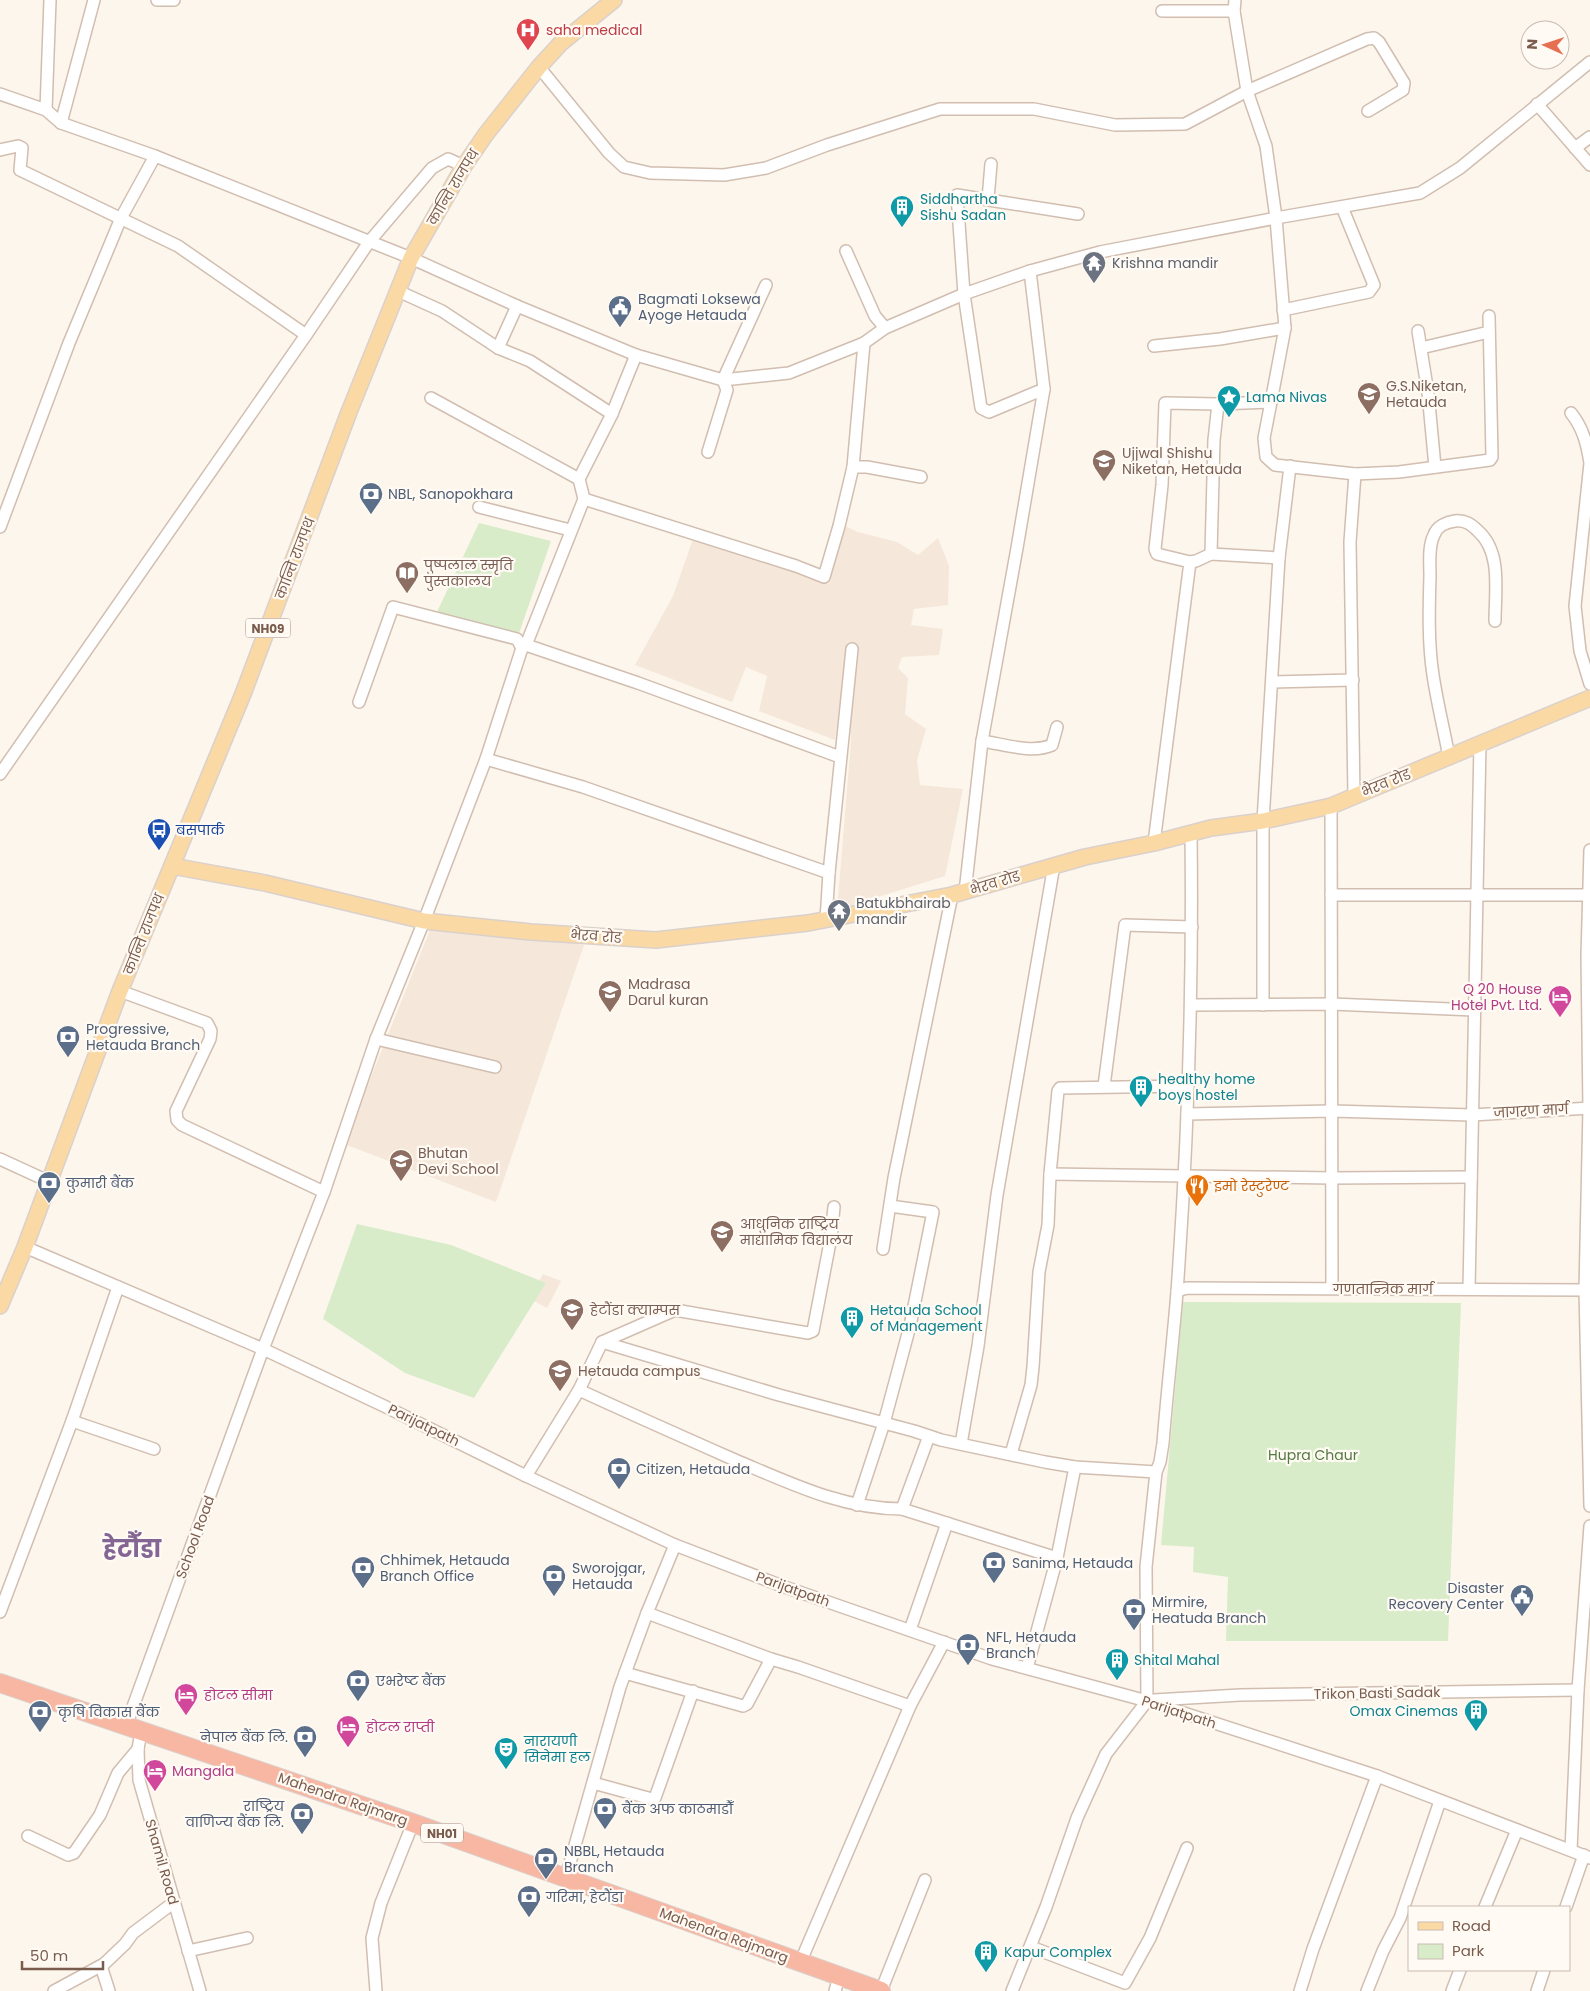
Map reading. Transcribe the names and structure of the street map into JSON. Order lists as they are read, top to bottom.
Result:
{
  "streets": {
    "highway": ["Mahendra Rajmarg", "NH01"],
    "main road": ["कान्ति राजपथ", "NH09", "भैरव रोड"],
    "street": [
      "जागरण मार्ग",
      "गणतान्त्रिक मार्ग",
      "Parijatpath",
      "School Road",
      "Trikon Basti Sadak",
      "Shamil Road"
    ]
  },
  "crossings": [
    ["कान्ति राजपथ", "भैरव रोड"],
    ["कान्ति राजपथ", "Parijatpath"],
    ["भैरव रोड", "School Road"],
    ["Parijatpath", "School Road"],
    ["Parijatpath", "Trikon Basti Sadak"],
    ["School Road", "Mahendra Rajmarg"],
    ["School Road", "Shamil Road"],
    ["Mahendra Rajmarg", "Shamil Road"]
  ],
  "districts": ["हेटौँडा"],
  "parks": ["Hupra Chaur"],
  "places": {
    "hospital": ["saha medical"],
    "building": [
      "Siddhartha Sishu Sadan",
      "healthy home boys hostel",
      "Hetauda School of Management",
      "Shital Mahal",
      "Omax Cinemas",
      "Kapur Complex"
    ],
    "temple": ["Krishna mandir", "Batukbhairab mandir"],
    "public building": ["Bagmati Loksewa Ayoge Hetauda", "Disaster Recovery Center"],
    "school or university": [
      "G.S.Niketan, Hetauda",
      "Ujjwal Shishu Niketan, Hetauda",
      "Madrasa Darul kuran",
      "Bhutan Devi School",
      "आधुनिक राष्ट्रिय माद्यामिक विद्यालय",
      "हेटौंडा क्याम्पस",
      "Hetauda campus"
    ],
    "place": ["Lama Nivas"],
    "bank": [
      "NBL, Sanopokhara",
      "Progressive, Hetauda Branch",
      "कुमारी बैंक",
      "Citizen, Hetauda",
      "Sanima, Hetauda",
      "Chhimek, Hetauda Branch Office",
      "Sworojgar, Hetauda",
      "Mirmire, Heatuda Branch",
      "NFL, Hetauda Branch",
      "एभरेष्ट बैंक",
      "कृषि विकास बैंक",
      "नेपाल बैंक लि.",
      "बैंक अफ काठमाडौँ",
      "राष्ट्रिय वाणिज्य बैंक लि.",
      "NBBL, Hetauda Branch",
      "गरिमा, हेटौंडा"
    ],
    "library": ["पुष्पलाल स्मृति पुस्तकालय"],
    "bus stop": ["बसपार्क"],
    "hotel": [
      "Q 20 House Hotel Pvt. Ltd.",
      "होटल सीमा",
      "होटल राप्ती",
      "Mangala"
    ],
    "restaurant": ["इमो रेस्टुरेण्ट"],
    "theatre": ["नारायणी सिनेमा हल"]
  },
  "legend": ["Road", "Park"],
  "scale_bar": "50 m",
  "north": "left"
}
